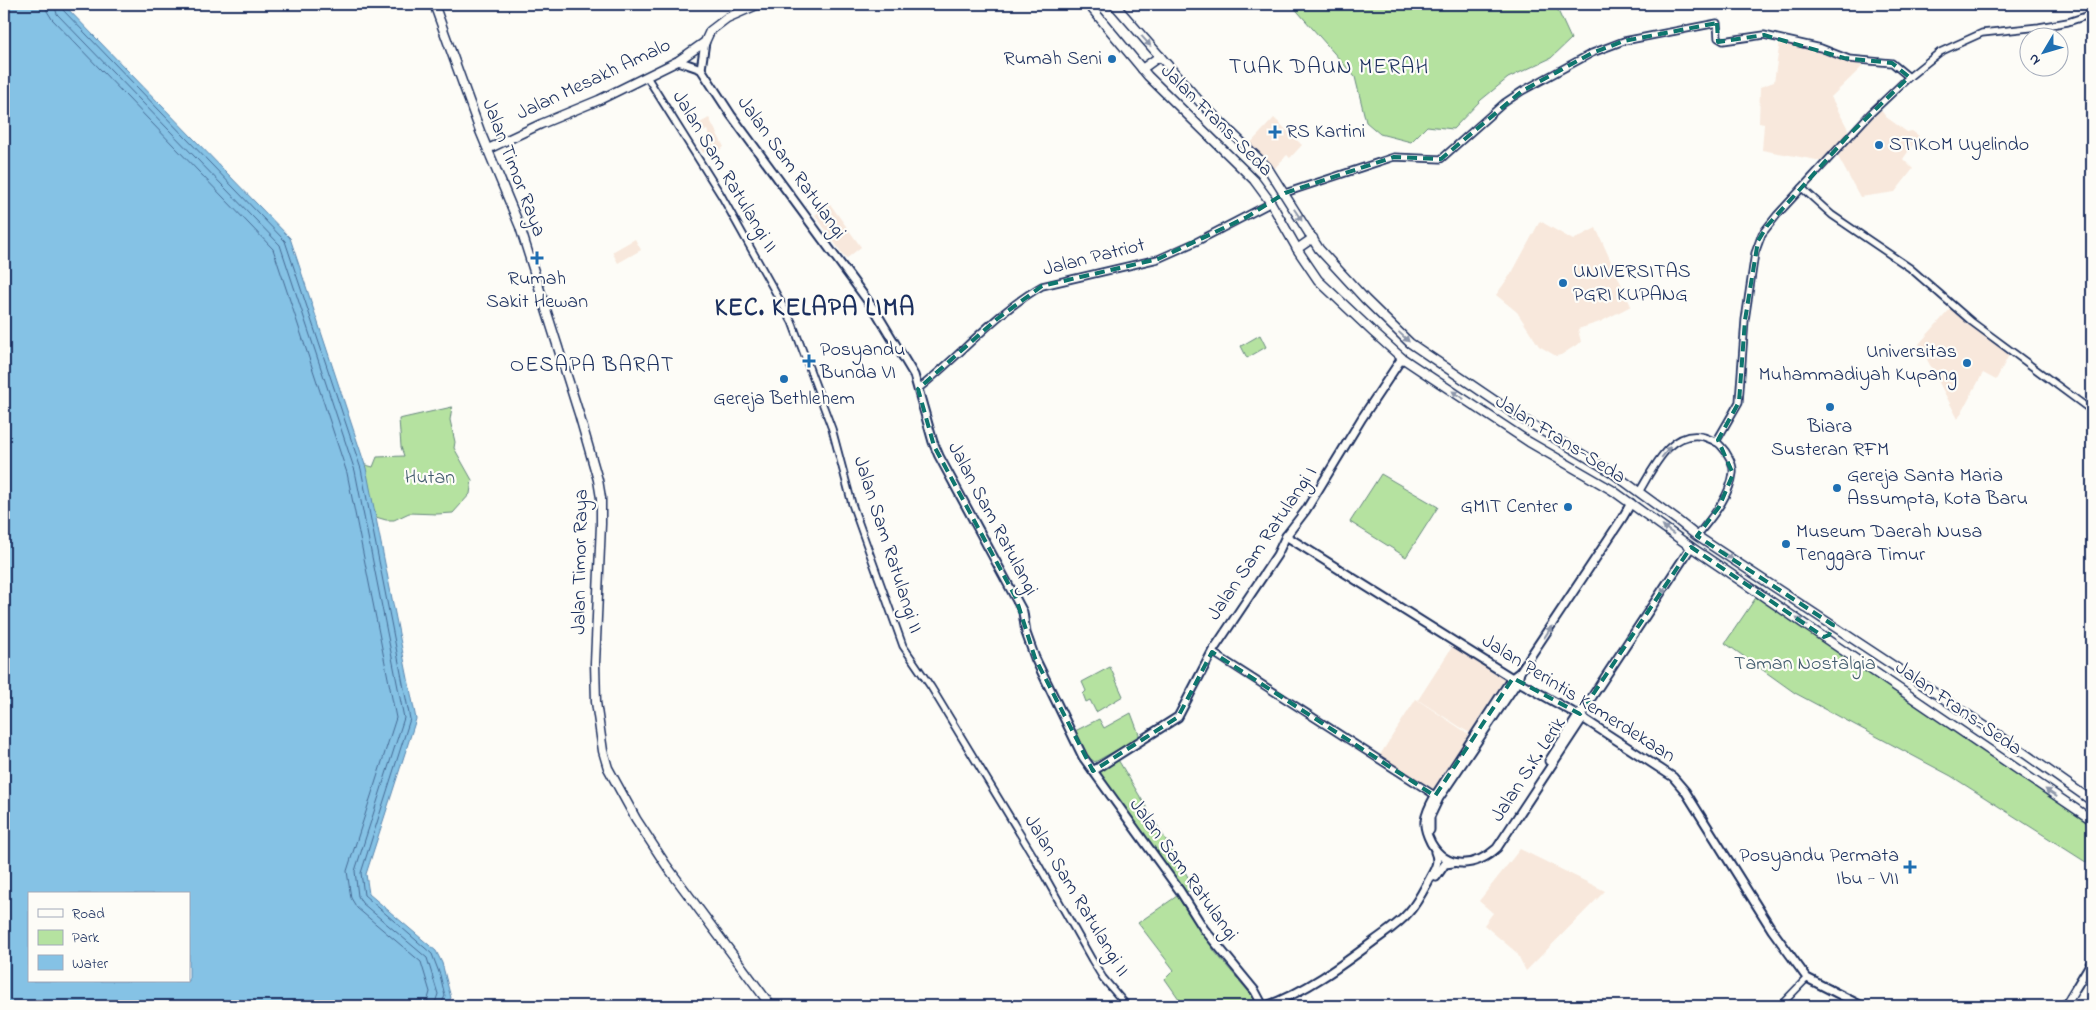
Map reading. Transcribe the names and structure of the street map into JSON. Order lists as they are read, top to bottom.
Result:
{
  "streets": {
    "main road": [
      "Jalan Mesakh Amalo",
      "Jalan Frans-Seda",
      "Jalan Timor Raya",
      "Jalan Sam Ratulangi",
      "Jalan Sam Ratulangi I",
      "Jalan Perintis Kemerdekaan",
      "Jalan S.K. Lerik"
    ],
    "street": ["Jalan Sam Ratulangi II", "Jalan Patriot"]
  },
  "crossings": [
    ["Jalan Mesakh Amalo", "Jalan Timor Raya"],
    ["Jalan Mesakh Amalo", "Jalan Sam Ratulangi II"],
    ["Jalan Frans-Seda", "Jalan Patriot"],
    ["Jalan Frans-Seda", "Jalan Sam Ratulangi I"],
    ["Jalan Frans-Seda", "Jalan S.K. Lerik"],
    ["Jalan Sam Ratulangi", "Jalan Patriot"],
    ["Jalan Sam Ratulangi", "Jalan Sam Ratulangi I"],
    ["Jalan Sam Ratulangi", "Jalan S.K. Lerik"],
    ["Jalan Sam Ratulangi I", "Jalan Perintis Kemerdekaan"],
    ["Jalan Perintis Kemerdekaan", "Jalan S.K. Lerik"]
  ],
  "districts": ["TUAK DAUN MERAH", "KEC. KELAPA LIMA", "OESAPA BARAT"],
  "parks": ["Hutan", "Taman Nostalgia"],
  "places": {
    "other": [
      "Rumah Seni",
      "STIKOM Uyelindo",
      "UNIVERSITAS PGRI KUPANG",
      "Universitas Muhammadiyah Kupang",
      "Gereja Bethlehem",
      "Biara Susteran RFM",
      "Gereja Santa Maria Assumpta, Kota Baru",
      "GMIT Center",
      "Museum Daerah Nusa Tenggara Timur"
    ],
    "health": [
      "RS Kartini",
      "Rumah Sakit Hewan",
      "Posyandu Bunda VI",
      "Posyandu Permata Ibu - VII"
    ]
  },
  "legend": ["Road", "Park", "Water"],
  "north": "bottom left"
}
